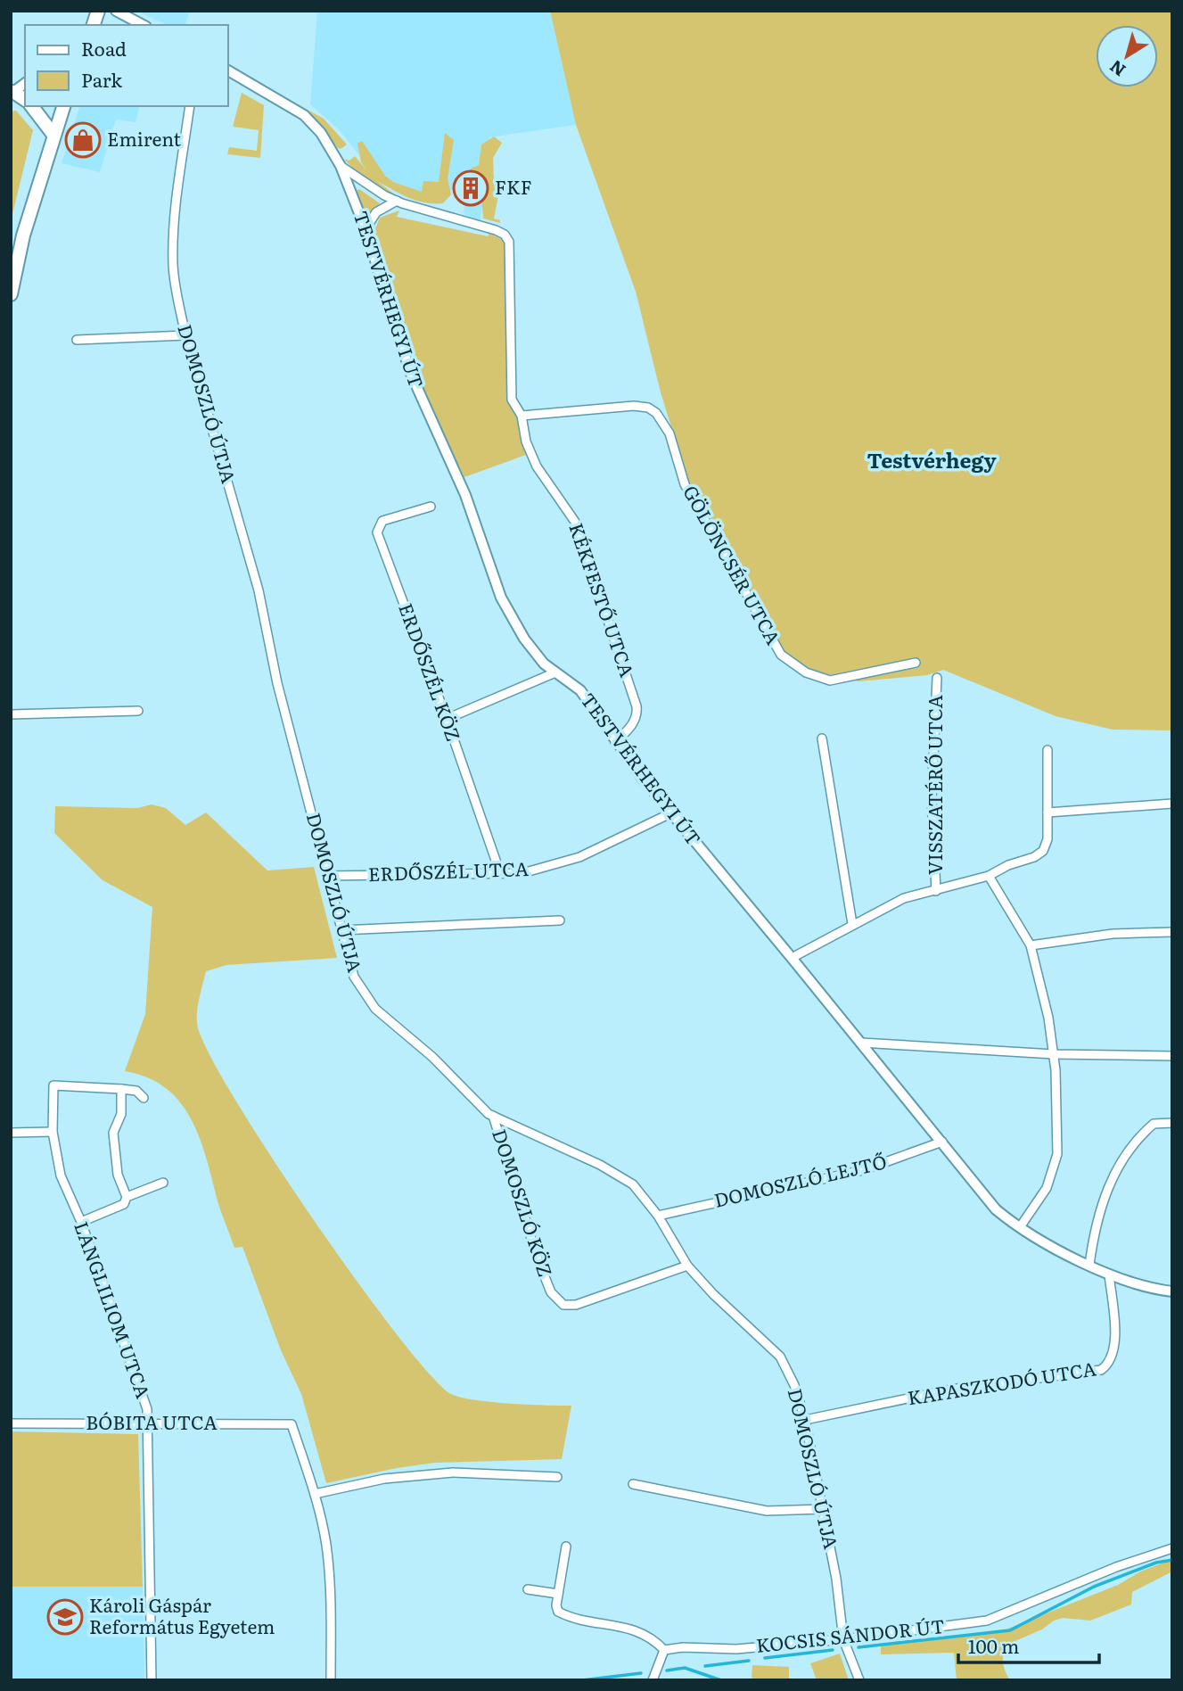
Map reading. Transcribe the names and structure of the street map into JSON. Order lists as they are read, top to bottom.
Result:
{
  "streets": {
    "street": [
      "TESTVÉRHEGYI ÚT",
      "DOMOSZLÓ ÚTJA",
      "GÖLÖNCSÉR UTCA",
      "KÉKFESTŐ UTCA",
      "ERDŐSZÉL KÖZ",
      "VISSZATÉRŐ UTCA",
      "ERDŐSZÉL UTCA",
      "DOMOSZLÓ LEJTŐ",
      "DOMOSZLÓ KÖZ",
      "LÁNGLILIOM UTCA",
      "KAPASZKODÓ UTCA",
      "BÓBITA UTCA",
      "KOCSIS SÁNDOR ÚT"
    ]
  },
  "crossings": [
    ["TESTVÉRHEGYI ÚT", "KÉKFESTŐ UTCA"],
    ["TESTVÉRHEGYI ÚT", "VISSZATÉRŐ UTCA"],
    ["TESTVÉRHEGYI ÚT", "ERDŐSZÉL UTCA"],
    ["TESTVÉRHEGYI ÚT", "DOMOSZLÓ LEJTŐ"],
    ["TESTVÉRHEGYI ÚT", "KAPASZKODÓ UTCA"],
    ["DOMOSZLÓ ÚTJA", "ERDŐSZÉL UTCA"],
    ["DOMOSZLÓ ÚTJA", "DOMOSZLÓ LEJTŐ"],
    ["DOMOSZLÓ ÚTJA", "DOMOSZLÓ KÖZ"],
    ["DOMOSZLÓ ÚTJA", "KAPASZKODÓ UTCA"],
    ["DOMOSZLÓ ÚTJA", "KOCSIS SÁNDOR ÚT"],
    ["GÖLÖNCSÉR UTCA", "KÉKFESTŐ UTCA"],
    ["ERDŐSZÉL KÖZ", "ERDŐSZÉL UTCA"],
    ["LÁNGLILIOM UTCA", "BÓBITA UTCA"]
  ],
  "districts": ["Testvérhegy"],
  "places": {
    "shop": ["Emirent"],
    "building": ["FKF"],
    "school or university": ["Károli Gáspár Református Egyetem"]
  },
  "legend": ["Road", "Park"],
  "scale_bar": "100 m",
  "north": "bottom left"
}
